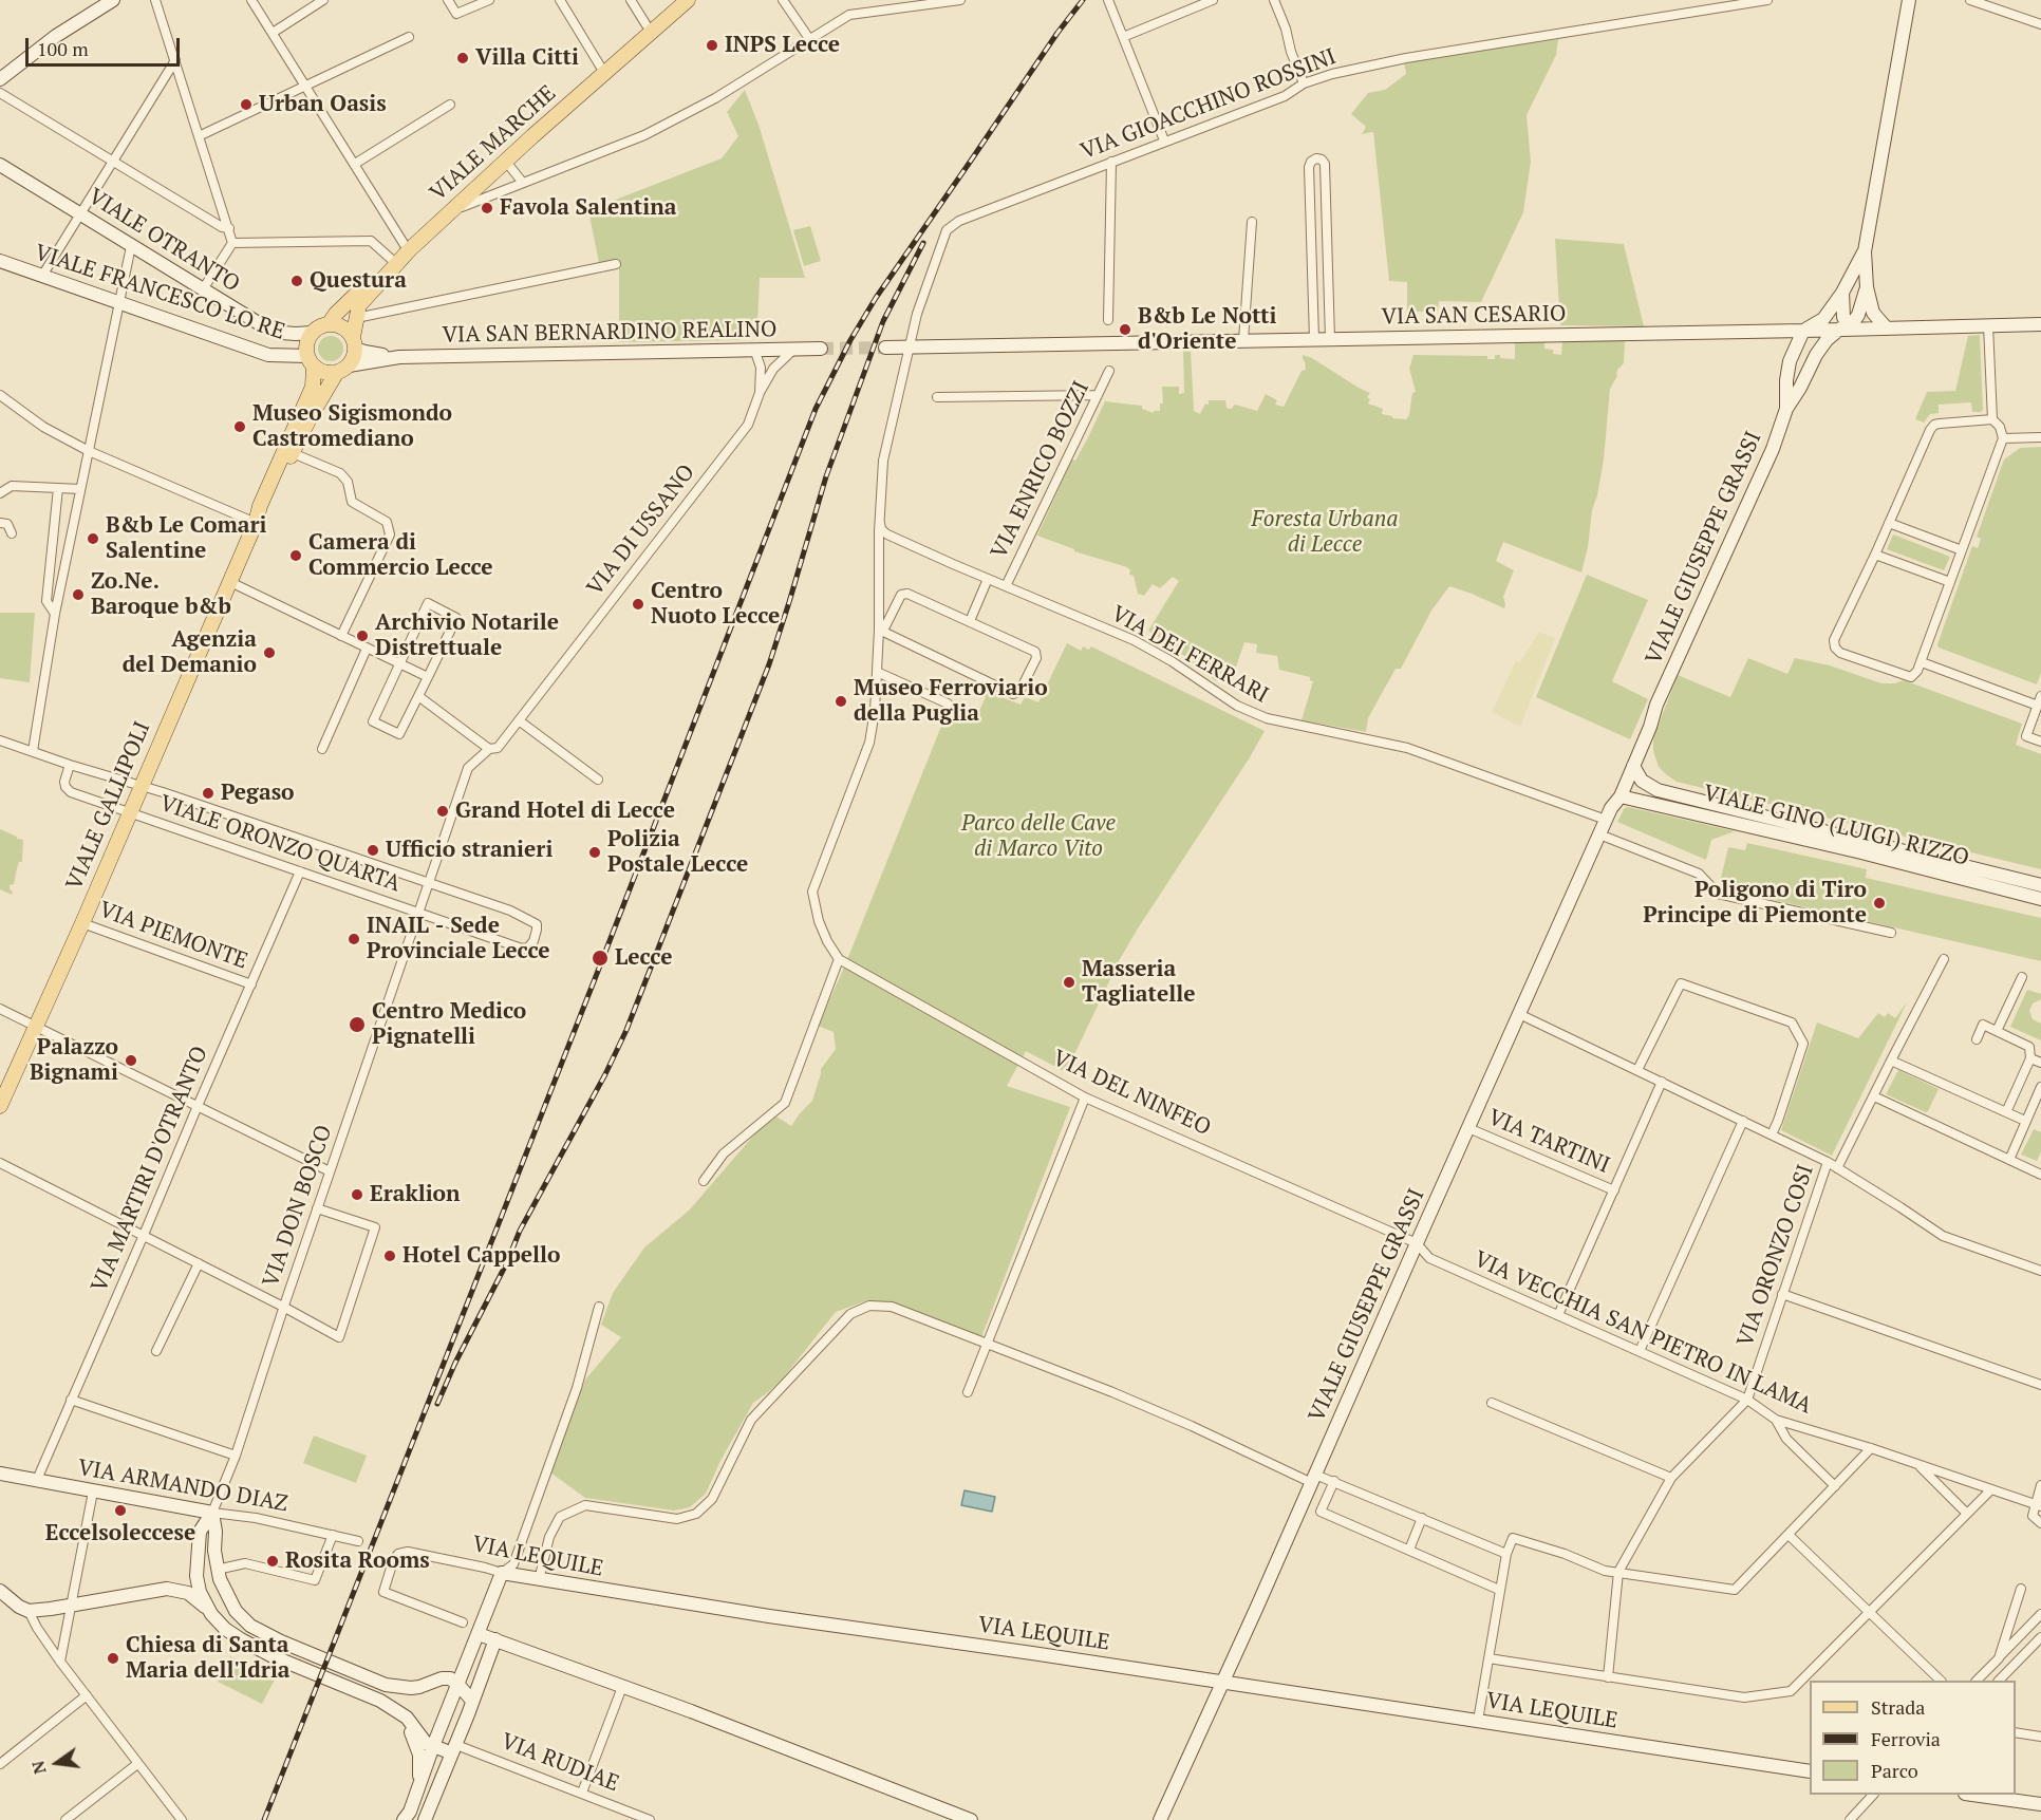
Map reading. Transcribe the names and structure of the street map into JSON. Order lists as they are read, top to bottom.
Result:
{
  "streets": {
    "main road": [
      "VIALE MARCHE",
      "VIALE OTRANTO",
      "VIALE FRANCESCO LO RE",
      "VIA SAN CESARIO",
      "VIA SAN BERNARDINO REALINO",
      "VIALE GIUSEPPE GRASSI",
      "VIALE GALLIPOLI",
      "VIALE GINO (LUIGI) RIZZO",
      "VIA ARMANDO DIAZ",
      "VIA LEQUILE"
    ],
    "street": [
      "VIA GIOACCHINO ROSSINI",
      "VIA ENRICO BOZZI",
      "VIA DI USSANO",
      "VIA DEI FERRARI",
      "VIALE ORONZO QUARTA",
      "VIA PIEMONTE",
      "VIA DEL NINFEO",
      "VIA TARTINI",
      "VIA MARTIRI D'OTRANTO",
      "VIA DON BOSCO",
      "VIA ORONZO COSI",
      "VIA VECCHIA SAN PIETRO IN LAMA",
      "VIA RUDIAE"
    ]
  },
  "crossings": [
    ["VIA GIOACCHINO ROSSINI", "VIA SAN CESARIO"],
    ["VIA GIOACCHINO ROSSINI", "VIA DEI FERRARI"],
    ["VIA GIOACCHINO ROSSINI", "VIA DEL NINFEO"],
    ["VIALE MARCHE", "VIALE OTRANTO"],
    ["VIALE MARCHE", "VIALE FRANCESCO LO RE"],
    ["VIALE MARCHE", "VIA SAN BERNARDINO REALINO"],
    ["VIALE MARCHE", "VIALE GALLIPOLI"],
    ["VIALE OTRANTO", "VIALE FRANCESCO LO RE"],
    ["VIALE OTRANTO", "VIA SAN BERNARDINO REALINO"],
    ["VIALE OTRANTO", "VIALE GALLIPOLI"],
    ["VIALE FRANCESCO LO RE", "VIA SAN BERNARDINO REALINO"],
    ["VIALE FRANCESCO LO RE", "VIALE GALLIPOLI"],
    ["VIA SAN CESARIO", "VIALE GIUSEPPE GRASSI"],
    ["VIA SAN BERNARDINO REALINO", "VIA DI USSANO"],
    ["VIA SAN BERNARDINO REALINO", "VIALE GALLIPOLI"],
    ["VIA ENRICO BOZZI", "VIA DEI FERRARI"],
    ["VIA DI USSANO", "VIALE ORONZO QUARTA"],
    ["VIALE GIUSEPPE GRASSI", "VIA DEI FERRARI"],
    ["VIALE GIUSEPPE GRASSI", "VIALE GINO (LUIGI) RIZZO"],
    ["VIALE GIUSEPPE GRASSI", "VIA DEL NINFEO"],
    ["VIALE GIUSEPPE GRASSI", "VIA TARTINI"],
    ["VIALE GIUSEPPE GRASSI", "VIA VECCHIA SAN PIETRO IN LAMA"],
    ["VIALE GIUSEPPE GRASSI", "VIA LEQUILE"],
    ["VIALE GALLIPOLI", "VIALE ORONZO QUARTA"],
    ["VIALE GALLIPOLI", "VIA PIEMONTE"],
    ["VIALE ORONZO QUARTA", "VIA MARTIRI D'OTRANTO"],
    ["VIALE ORONZO QUARTA", "VIA DON BOSCO"],
    ["VIA PIEMONTE", "VIA MARTIRI D'OTRANTO"],
    ["VIA DEL NINFEO", "VIA VECCHIA SAN PIETRO IN LAMA"],
    ["VIA MARTIRI D'OTRANTO", "VIA ARMANDO DIAZ"],
    ["VIA DON BOSCO", "VIA ARMANDO DIAZ"],
    ["VIA ORONZO COSI", "VIA VECCHIA SAN PIETRO IN LAMA"]
  ],
  "parks": ["Foresta Urbana di Lecce", "Parco delle Cave di Marco Vito"],
  "places": [
    "INPS Lecce",
    "Villa Citti",
    "Urban Oasis",
    "Favola Salentina",
    "Questura",
    "B&b Le Notti d'Oriente",
    "Museo Sigismondo Castromediano",
    "B&b Le Comari Salentine",
    "Camera di Commercio Lecce",
    "Zo.Ne. Baroque b&b",
    "Centro Nuoto Lecce",
    "Archivio Notarile Distrettuale",
    "Agenzia del Demanio",
    "Museo Ferroviario della Puglia",
    "Pegaso",
    "Grand Hotel di Lecce",
    "Ufficio stranieri",
    "Polizia Postale Lecce",
    "Poligono di Tiro Principe di Piemonte",
    "INAIL - Sede Provinciale Lecce",
    "Lecce",
    "Masseria Tagliatelle",
    "Centro Medico Pignatelli",
    "Palazzo Bignami",
    "Eraklion",
    "Hotel Cappello",
    "Eccelsoleccese",
    "Rosita Rooms",
    "Chiesa di Santa Maria dell'Idria"
  ],
  "legend": ["Strada", "Ferrovia", "Parco"],
  "scale_bar": "100 m",
  "north": "left"
}
